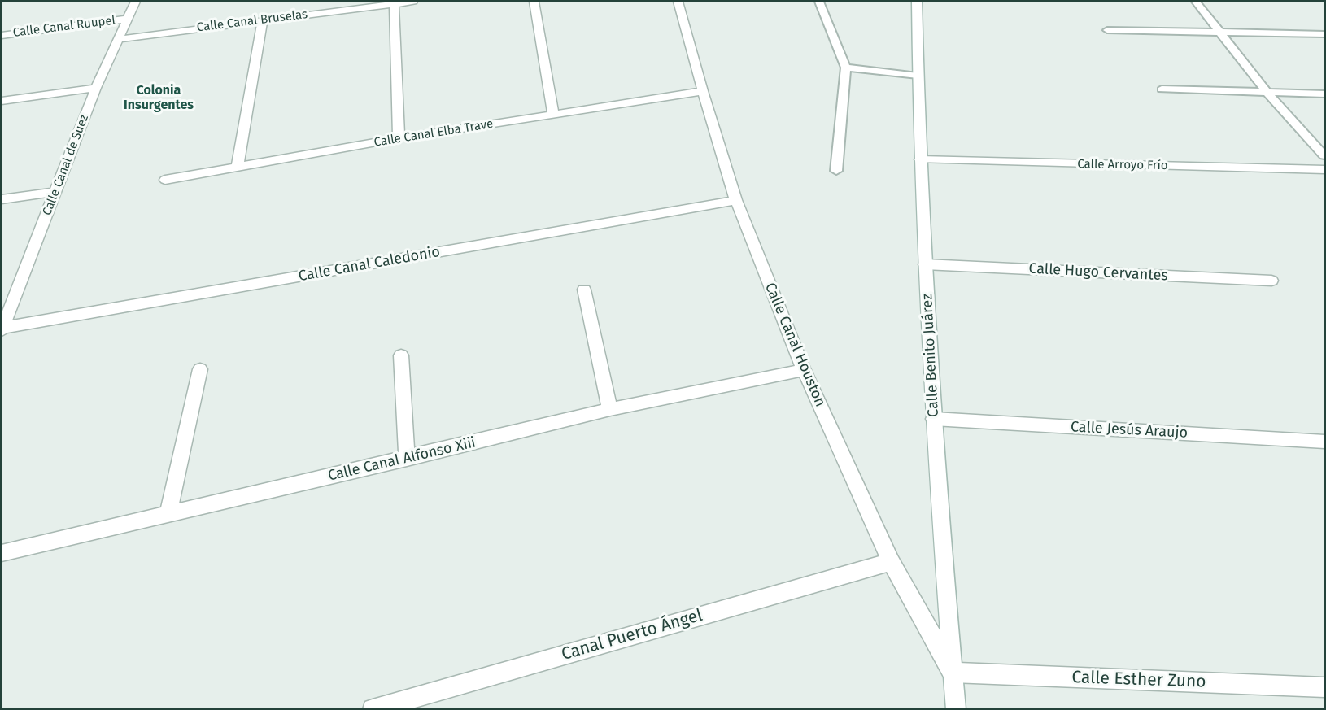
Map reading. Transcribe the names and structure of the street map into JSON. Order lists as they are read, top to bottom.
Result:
{
  "streets": {
    "street": [
      "Calle Canal Bruselas",
      "Calle Canal Ruupel",
      "Calle Canal Elba Trave",
      "Calle Canal de Suez",
      "Calle Arroyo Frío",
      "Calle Canal Caledonio",
      "Calle Hugo Cervantes",
      "Calle Canal Houston",
      "Calle Benito Juárez",
      "Calle Jesús Araujo",
      "Calle Canal Alfonso Xiii",
      "Canal Puerto Ángel",
      "Calle Esther Zuno"
    ]
  },
  "crossings": [
    ["Calle Canal Bruselas", "Calle Canal de Suez"],
    ["Calle Canal Ruupel", "Calle Canal de Suez"],
    ["Calle Canal Elba Trave", "Calle Canal Houston"],
    ["Calle Canal de Suez", "Calle Canal Caledonio"],
    ["Calle Arroyo Frío", "Calle Benito Juárez"],
    ["Calle Canal Caledonio", "Calle Canal Houston"],
    ["Calle Hugo Cervantes", "Calle Benito Juárez"],
    ["Calle Canal Houston", "Calle Benito Juárez"],
    ["Calle Canal Houston", "Calle Canal Alfonso Xiii"],
    ["Calle Canal Houston", "Canal Puerto Ángel"],
    ["Calle Canal Houston", "Calle Esther Zuno"],
    ["Calle Benito Juárez", "Calle Jesús Araujo"],
    ["Calle Benito Juárez", "Calle Esther Zuno"]
  ],
  "districts": ["Colonia Insurgentes"]
}
